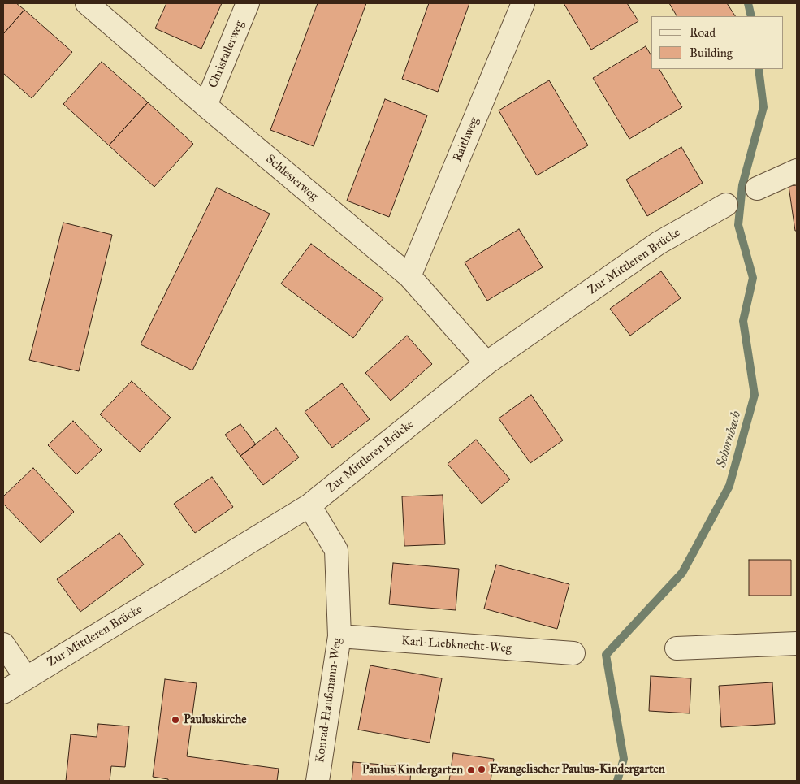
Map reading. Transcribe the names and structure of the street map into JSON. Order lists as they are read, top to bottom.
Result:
{
  "streets": {
    "street": [
      "Christallerweg",
      "Raithweg",
      "Schlesierweg",
      "Zur Mittleren Brücke",
      "Karl-Liebknecht-Weg",
      "Konrad-Haußmann-Weg"
    ]
  },
  "crossings": [
    ["Christallerweg", "Schlesierweg"],
    ["Raithweg", "Schlesierweg"],
    ["Schlesierweg", "Zur Mittleren Brücke"],
    ["Zur Mittleren Brücke", "Konrad-Haußmann-Weg"],
    ["Karl-Liebknecht-Weg", "Konrad-Haußmann-Weg"]
  ],
  "water": ["Schornbach"],
  "places": ["Pauluskirche", "Evangelischer Paulus-Kindergarten", "Paulus Kindergarten"],
  "legend": ["Road", "Building"]
}
